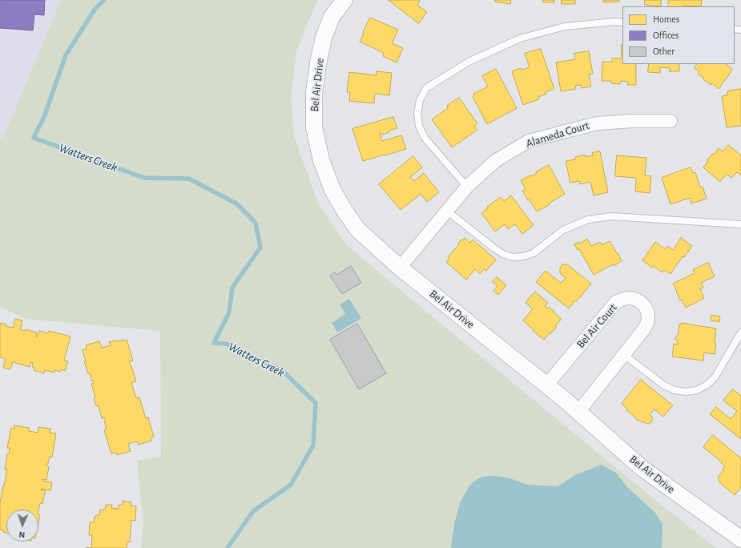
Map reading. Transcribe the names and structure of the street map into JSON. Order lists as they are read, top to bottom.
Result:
{
  "streets": {
    "street": ["Bel Air Drive", "Alameda Court", "Bel Air Court"]
  },
  "crossings": [
    ["Bel Air Drive", "Alameda Court"],
    ["Bel Air Drive", "Bel Air Court"]
  ],
  "water": ["Watters Creek"],
  "legend": ["Homes", "Offices", "Other"],
  "north": "bottom"
}
